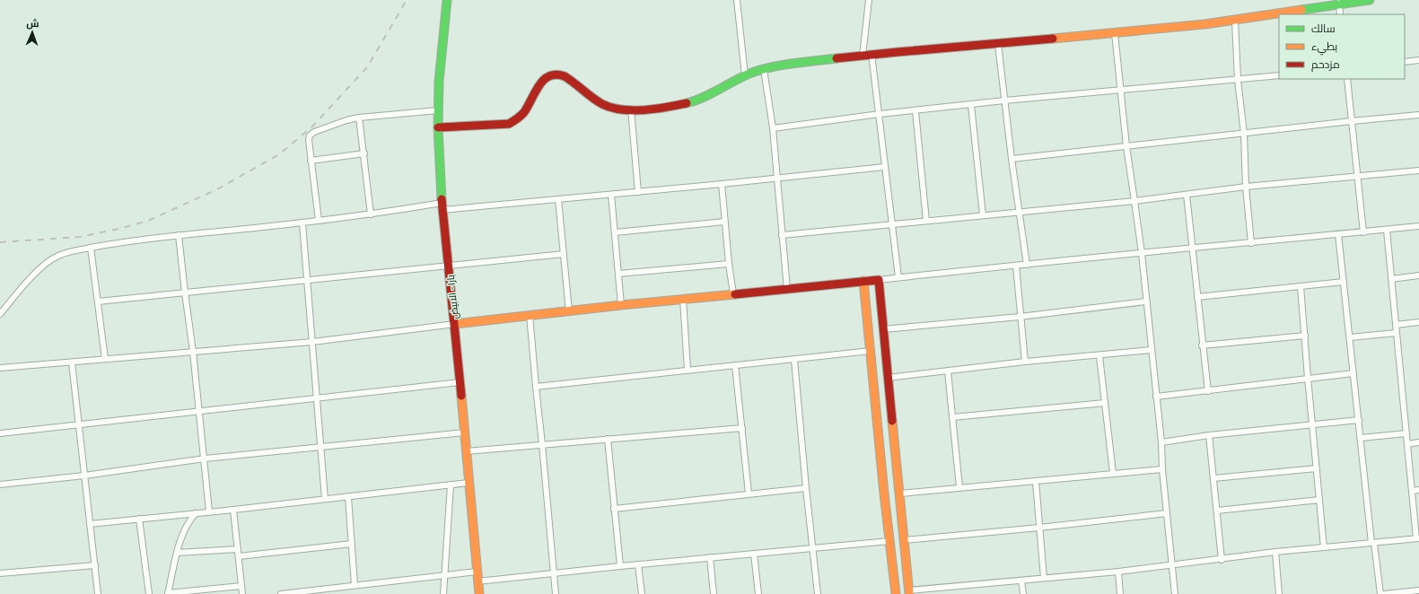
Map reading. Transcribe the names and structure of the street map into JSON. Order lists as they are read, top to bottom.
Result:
{
  "streets": {
    "main road": ["بارا - الابيض"]
  },
  "legend": ["سالك", "بطيء", "مزدحم"],
  "north": "top"
}
